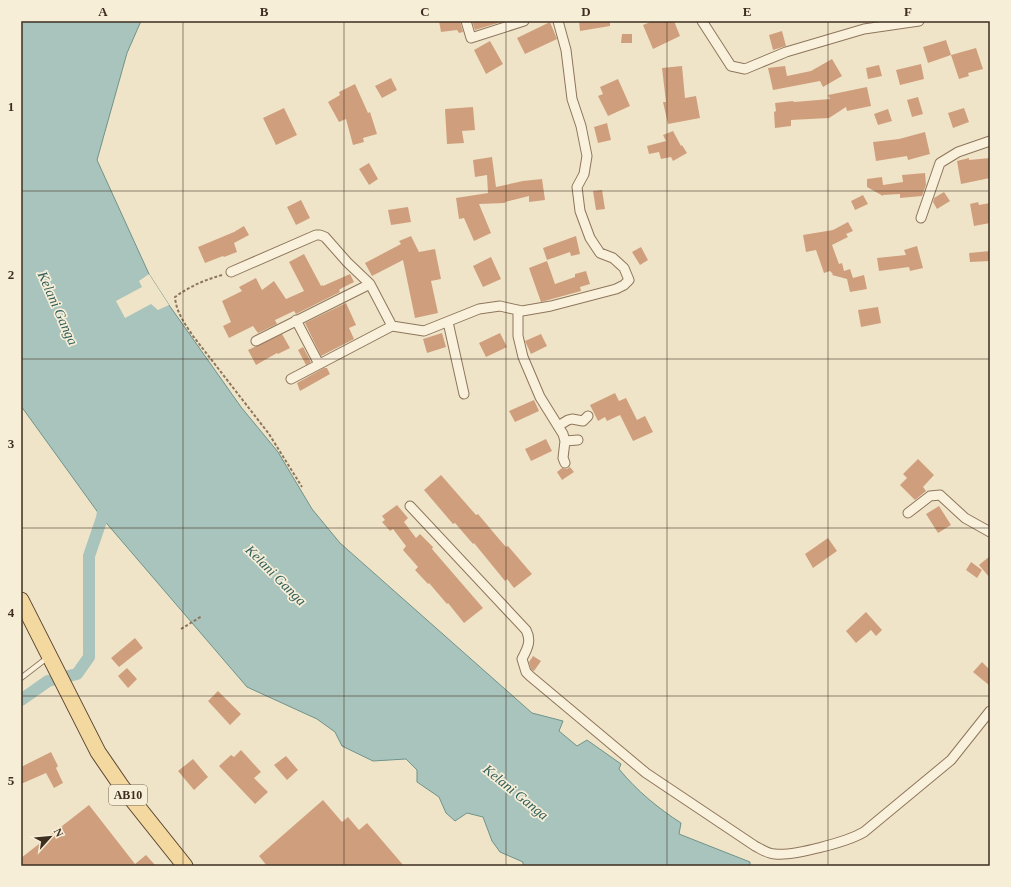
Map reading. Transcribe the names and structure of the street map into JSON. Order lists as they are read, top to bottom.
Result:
{
  "streets": {
    "main road": ["AB10"]
  },
  "water": ["Kelani Ganga"],
  "north": "top right",
  "grid": {
    "columns": [
      "A",
      "B",
      "C",
      "D",
      "E",
      "F"
    ],
    "rows": [
      "1",
      "2",
      "3",
      "4",
      "5"
    ]
  }
}
